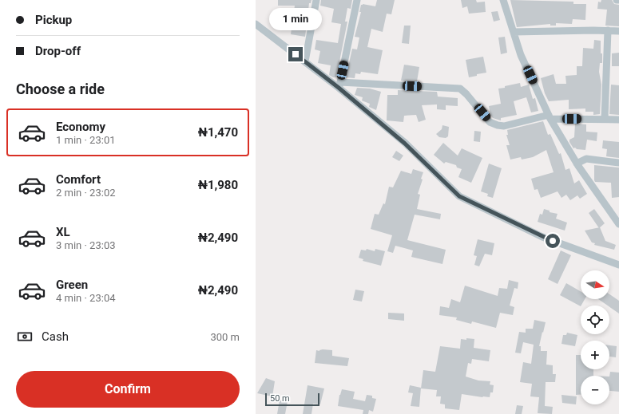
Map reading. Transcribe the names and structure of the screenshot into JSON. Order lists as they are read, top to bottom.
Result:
{
  "scale_bar": "50 m",
  "north": "right",
  "page": {
    "banner": ["Pickup", "Drop-off"],
    "bubble": "1 min",
    "heading": "Choose a ride",
    "list": [
      {
        "name": "Economy",
        "note": "1 min · 23:01",
        "value": "₦1,470"
      },
      {
        "name": "Comfort",
        "note": "2 min · 23:02",
        "value": "₦1,980"
      },
      {
        "name": "XL",
        "note": "3 min · 23:03",
        "value": "₦2,490"
      },
      {
        "name": "Green",
        "note": "4 min · 23:04",
        "value": "₦2,490"
      }
    ],
    "map_buttons": ["+", "−"],
    "pay": ["Cash", "300 m"],
    "buttons": "Confirm",
    "scale": "50 m"
  }
}
